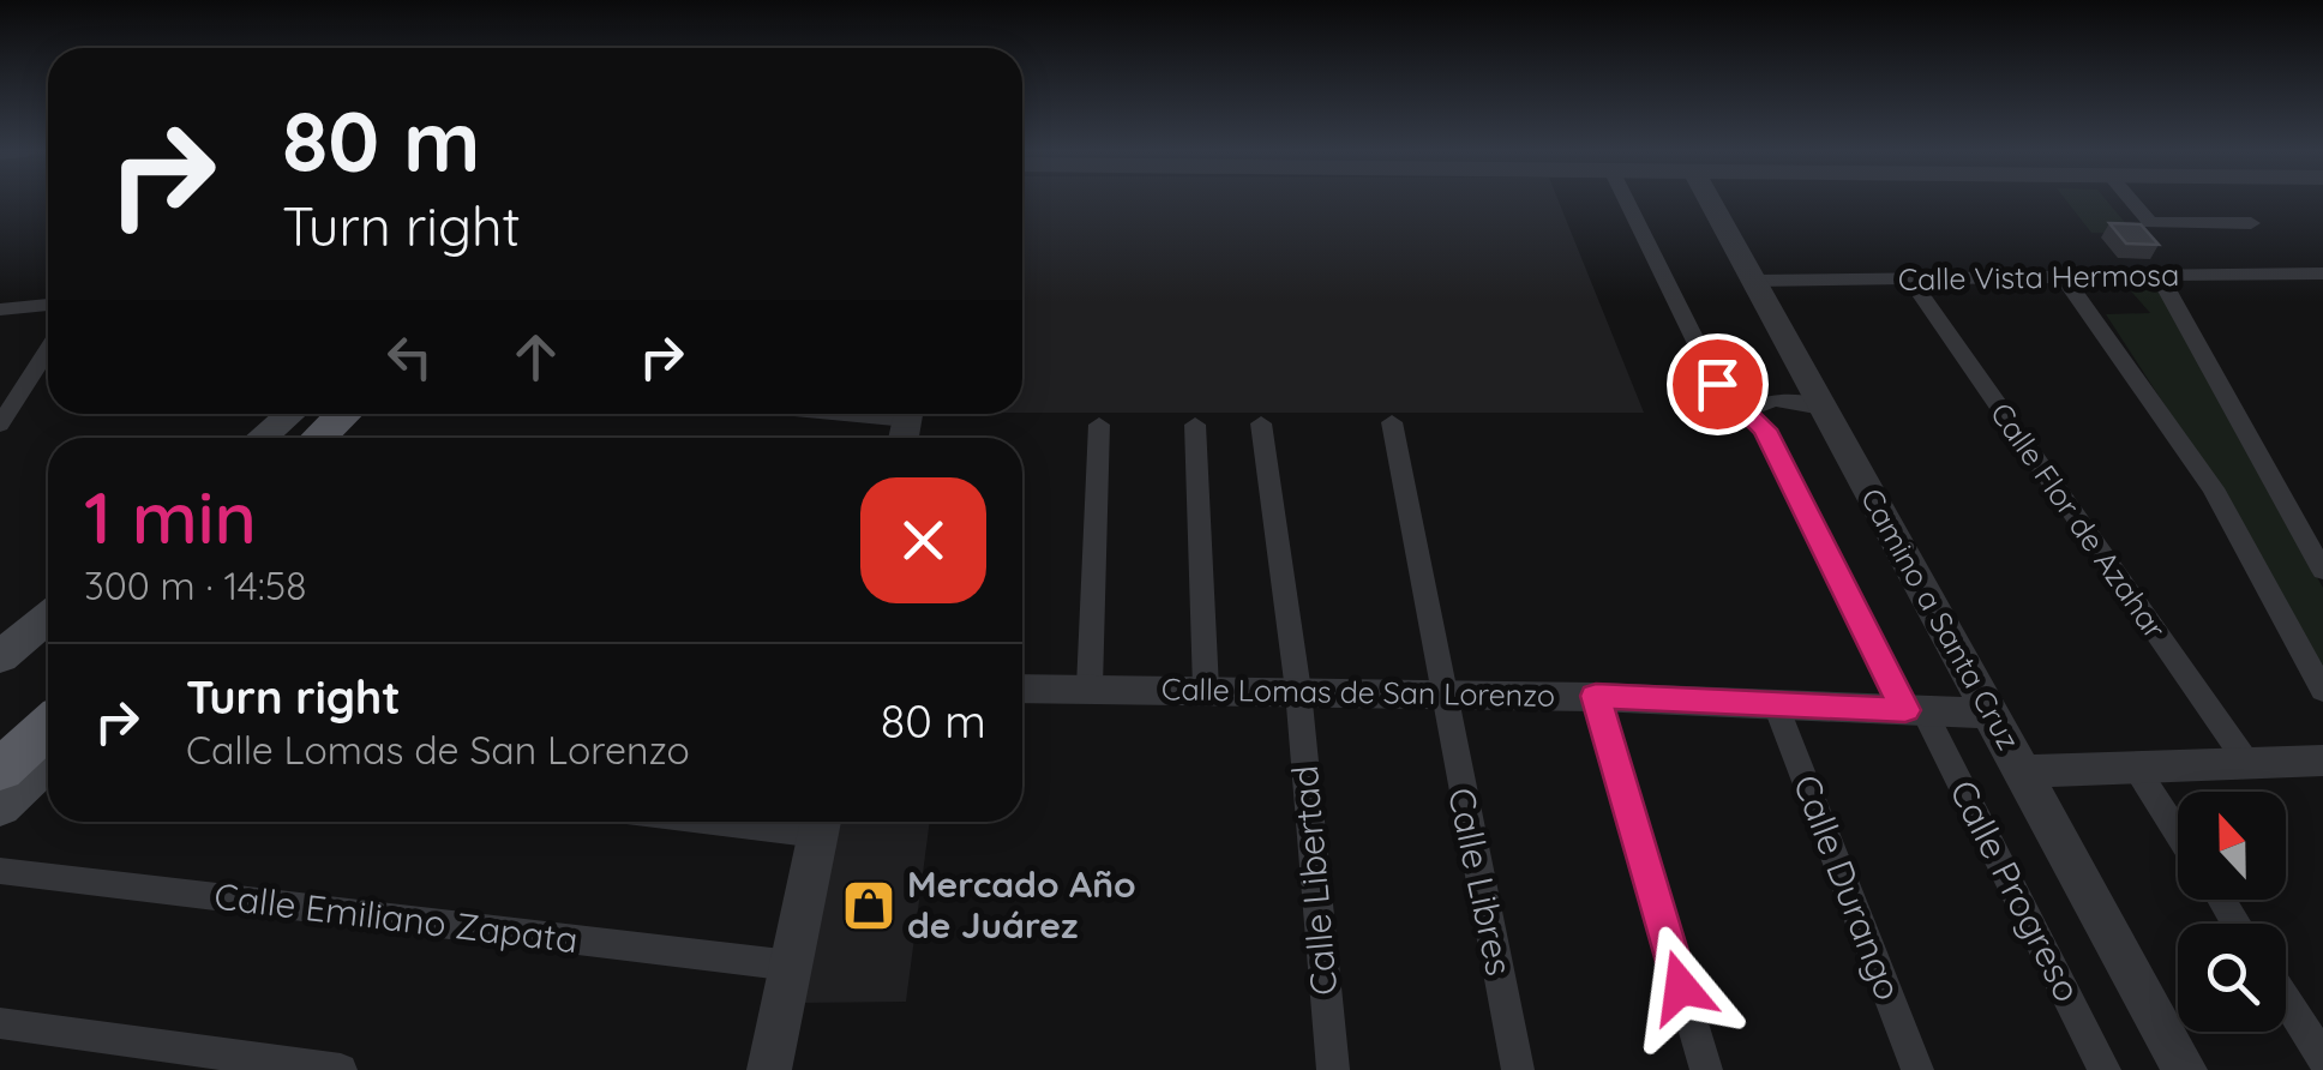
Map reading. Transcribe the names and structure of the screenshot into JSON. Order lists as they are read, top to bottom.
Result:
{
  "streets": {
    "street": [
      "Calle Vista Hermosa",
      "Calle Flor de Azahar",
      "Camino a Santa Cruz",
      "Calle Lomas de San Lorenzo",
      "Calle Libertad",
      "Calle Libres",
      "Calle Durango",
      "Calle Progreso",
      "Calle Emiliano Zapata"
    ]
  },
  "crossings": [
    ["Calle Vista Hermosa", "Calle Flor de Azahar"],
    ["Calle Vista Hermosa", "Camino a Santa Cruz"],
    ["Camino a Santa Cruz", "Calle Lomas de San Lorenzo"],
    ["Calle Lomas de San Lorenzo", "Calle Libertad"],
    ["Calle Lomas de San Lorenzo", "Calle Libres"],
    ["Calle Lomas de San Lorenzo", "Calle Durango"],
    ["Calle Lomas de San Lorenzo", "Calle Progreso"]
  ],
  "places": {
    "shop": ["Mercado Año de Juárez"]
  },
  "north": "top",
  "page": {
    "turn": ["80 m", "Turn right"],
    "heading": ["1 min", "300 m · 14:58"],
    "list": [
      {
        "name": "Turn right",
        "note": "Calle Lomas de San Lorenzo",
        "value": "80 m"
      }
    ]
  }
}
